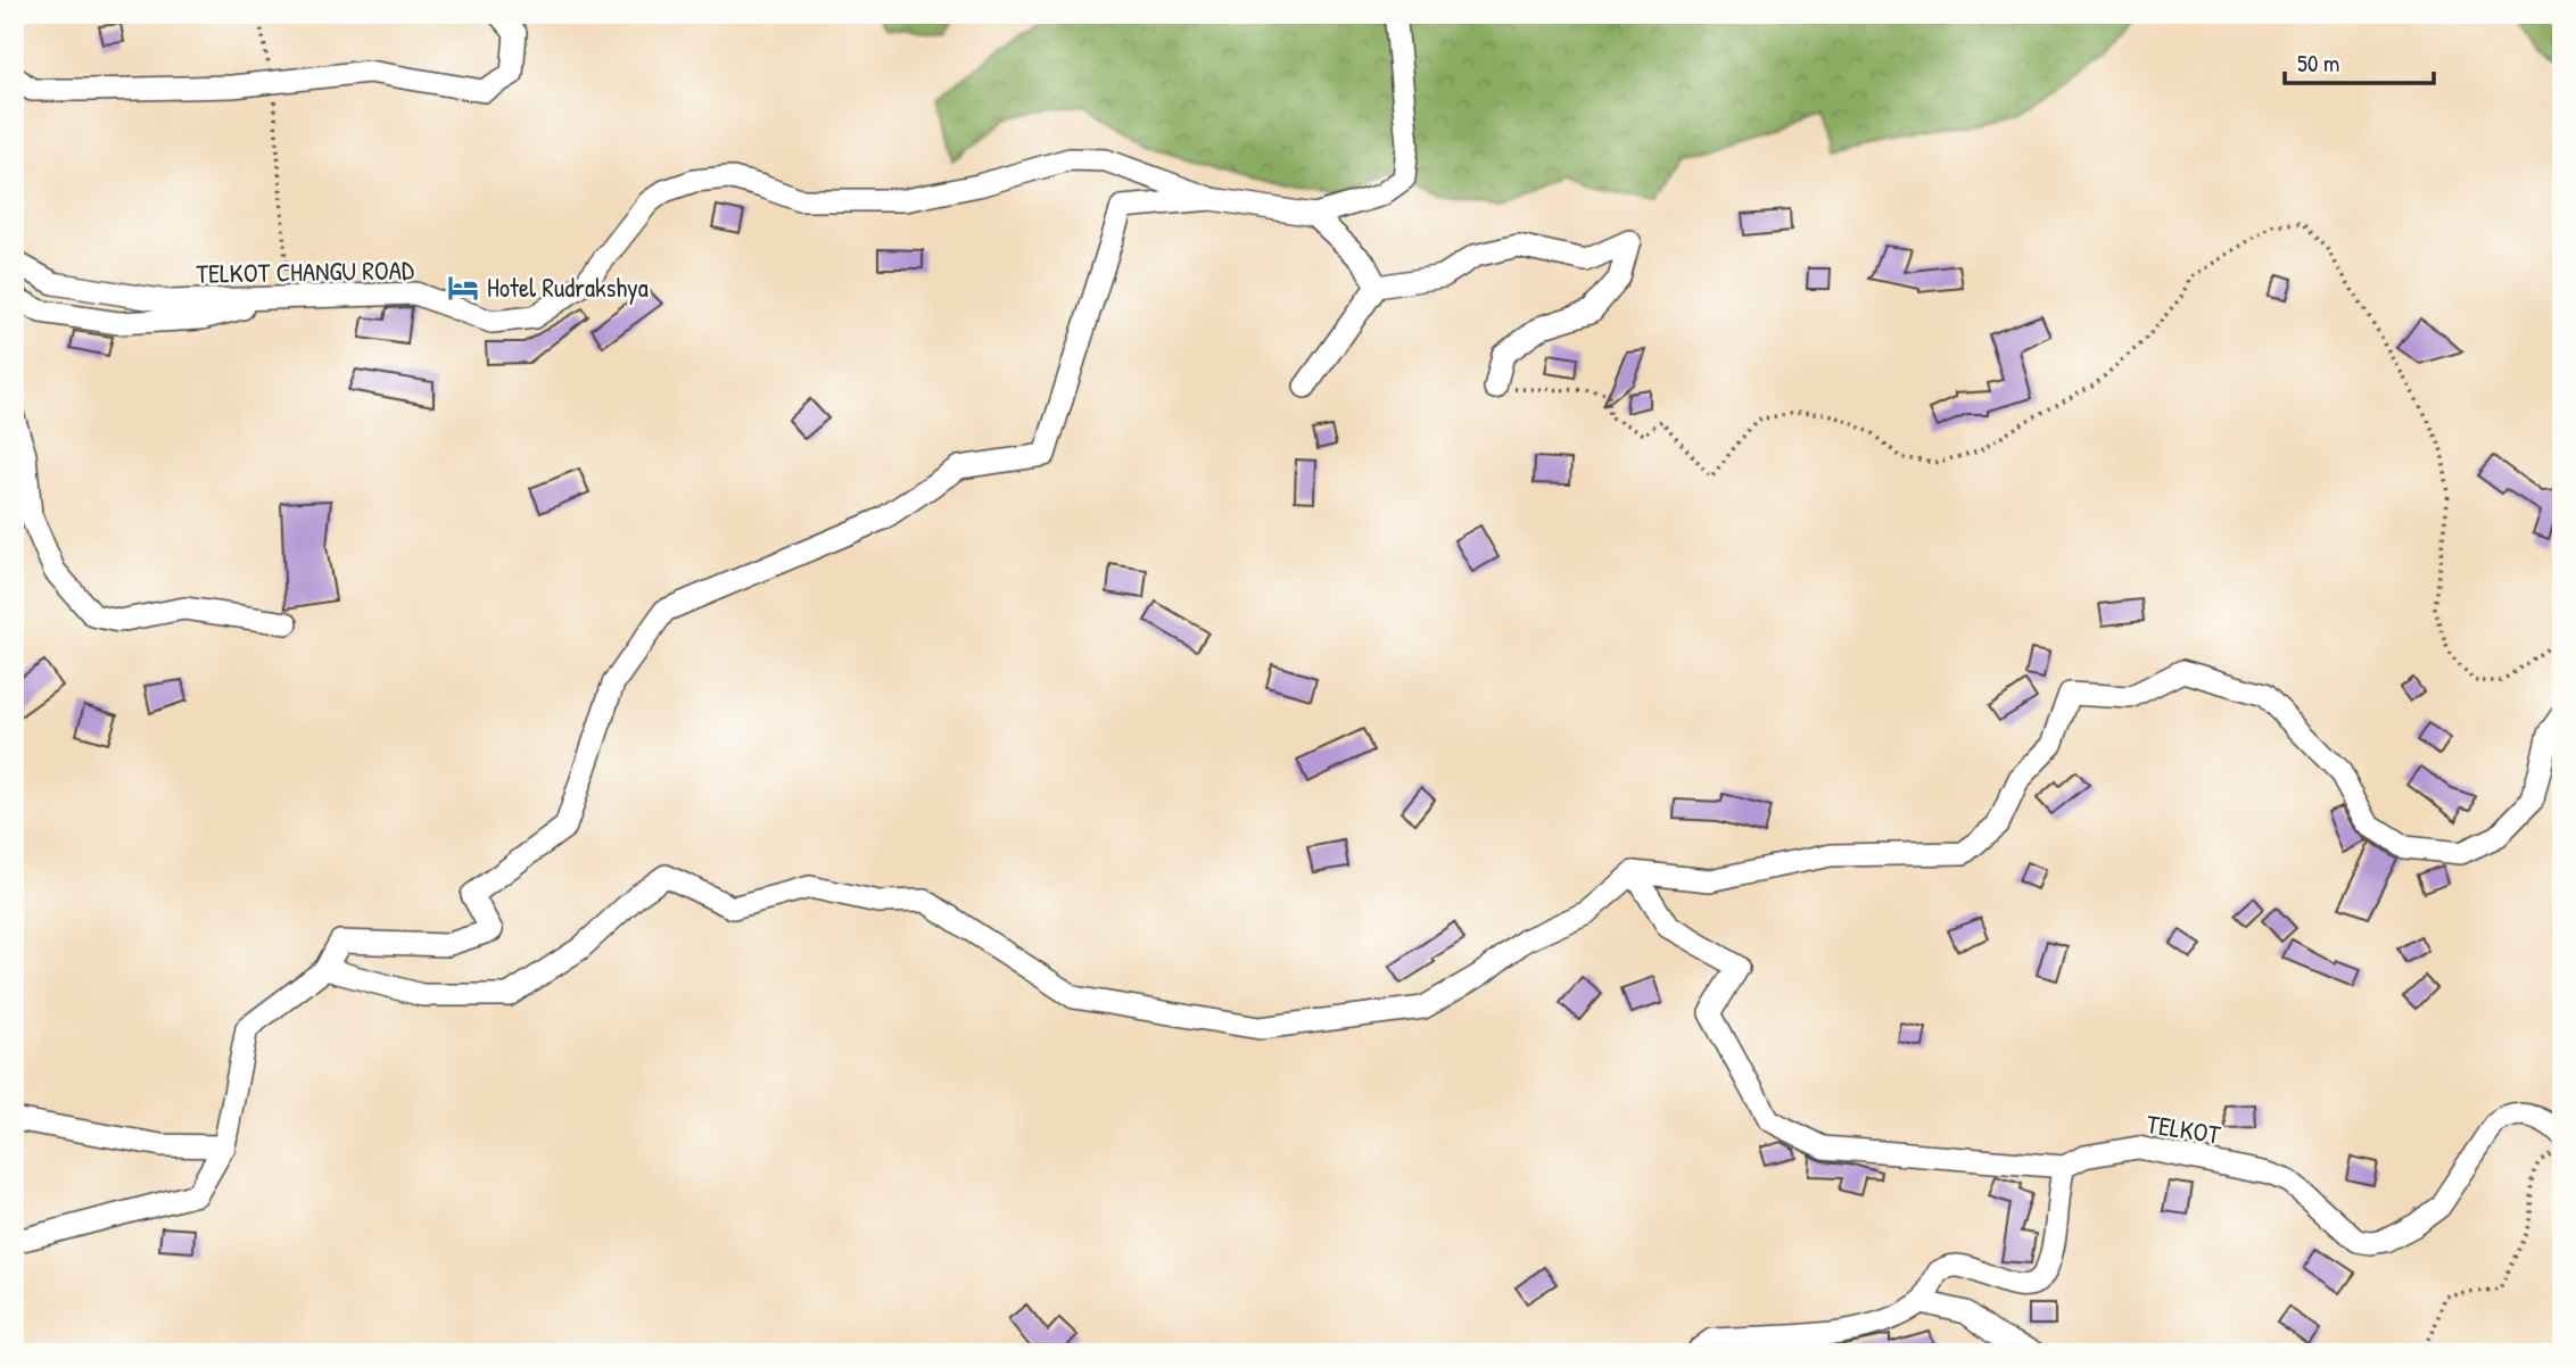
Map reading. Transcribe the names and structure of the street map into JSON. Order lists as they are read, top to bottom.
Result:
{
  "streets": {
    "street": ["TELKOT CHANGU ROAD", "TELKOT"]
  },
  "places": {
    "hotel": ["Hotel Rudrakshya"]
  },
  "scale_bar": "50 m"
}
